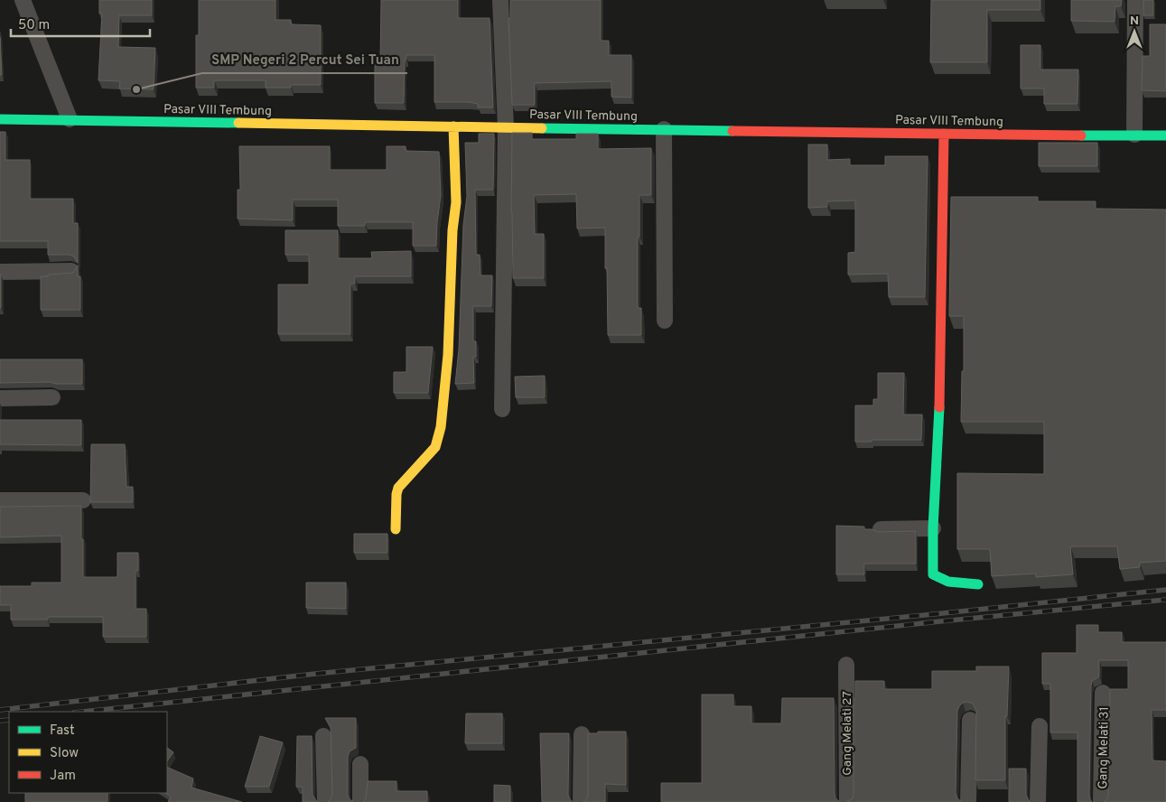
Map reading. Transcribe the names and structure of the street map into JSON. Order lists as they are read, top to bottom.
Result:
{
  "streets": {
    "street": ["Pasar VIII Tembung", "Gang Melati 27", "Gang Melati 31"]
  },
  "places": ["SMP Negeri 2 Percut Sei Tuan"],
  "legend": ["Fast", "Slow", "Jam"],
  "scale_bar": "50 m",
  "north": "top"
}
